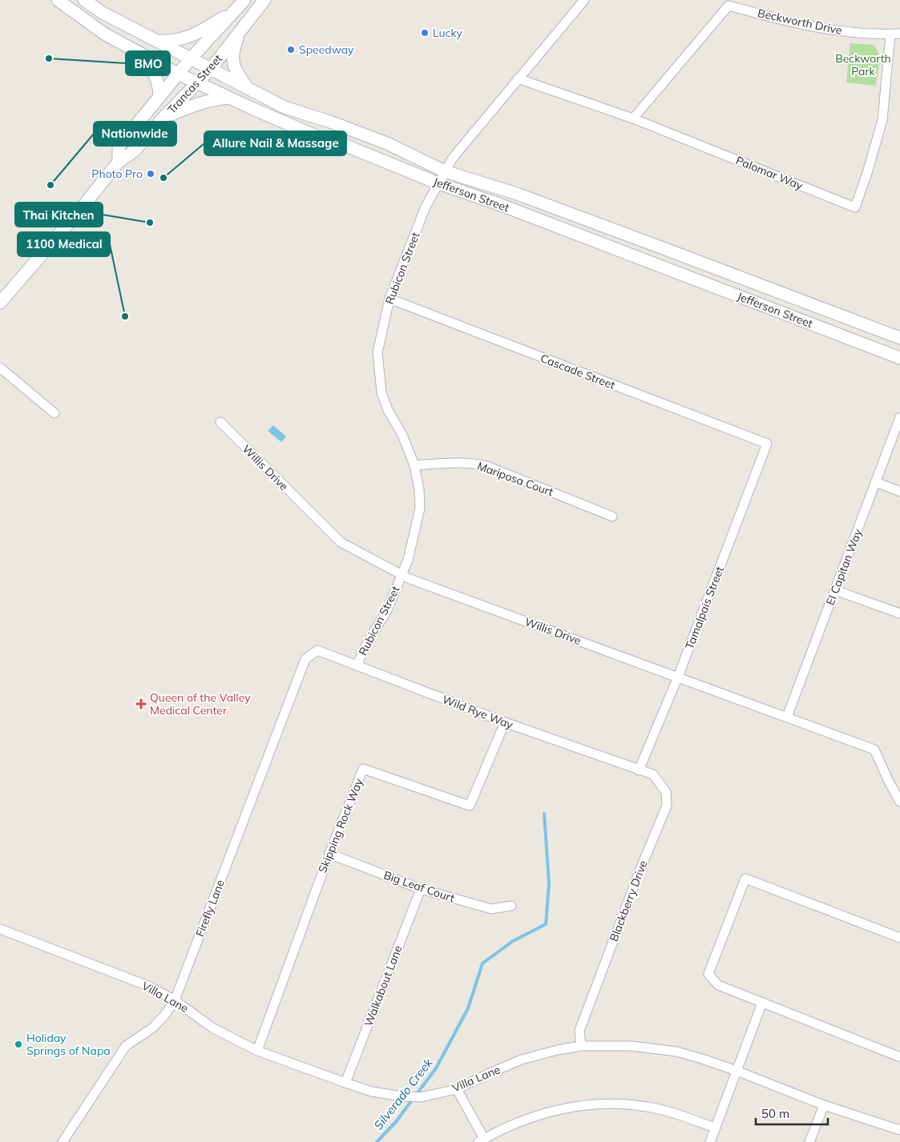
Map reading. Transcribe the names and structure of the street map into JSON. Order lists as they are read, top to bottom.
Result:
{
  "streets": {
    "main road": ["Trancas Street", "Jefferson Street"],
    "street": [
      "Beckworth Drive",
      "Palomar Way",
      "Rubicon Street",
      "Cascade Street",
      "Willis Drive",
      "Mariposa Court",
      "El Capitan Way",
      "Tamalpais Street",
      "Wild Rye Way",
      "Skipping Rock Way",
      "Big Leaf Court",
      "Blackberry Drive",
      "Firefly Lane",
      "Walkabout Lane",
      "Villa Lane"
    ]
  },
  "crossings": [
    ["Beckworth Drive", "Palomar Way"],
    ["Trancas Street", "Jefferson Street"],
    ["Palomar Way", "Rubicon Street"],
    ["Jefferson Street", "Rubicon Street"],
    ["Rubicon Street", "Cascade Street"],
    ["Rubicon Street", "Willis Drive"],
    ["Rubicon Street", "Mariposa Court"],
    ["Rubicon Street", "Wild Rye Way"],
    ["Cascade Street", "Tamalpais Street"],
    ["Willis Drive", "El Capitan Way"],
    ["Willis Drive", "Tamalpais Street"],
    ["Tamalpais Street", "Wild Rye Way"],
    ["Tamalpais Street", "Blackberry Drive"],
    ["Wild Rye Way", "Skipping Rock Way"],
    ["Wild Rye Way", "Blackberry Drive"],
    ["Wild Rye Way", "Firefly Lane"],
    ["Skipping Rock Way", "Big Leaf Court"],
    ["Skipping Rock Way", "Villa Lane"],
    ["Big Leaf Court", "Walkabout Lane"],
    ["Blackberry Drive", "Villa Lane"],
    ["Firefly Lane", "Villa Lane"],
    ["Walkabout Lane", "Villa Lane"]
  ],
  "water": ["Silverado Creek"],
  "parks": ["Beckworth Park"],
  "places": {
    "other": [
      "Lucky",
      "Speedway",
      "BMO",
      "Photo Pro",
      "Allure Nail & Massage",
      "Nationwide",
      "Thai Kitchen",
      "1100 Medical",
      "Holiday Springs of Napa"
    ],
    "health": ["Queen of the Valley Medical Center"]
  },
  "scale_bar": "50 m"
}
